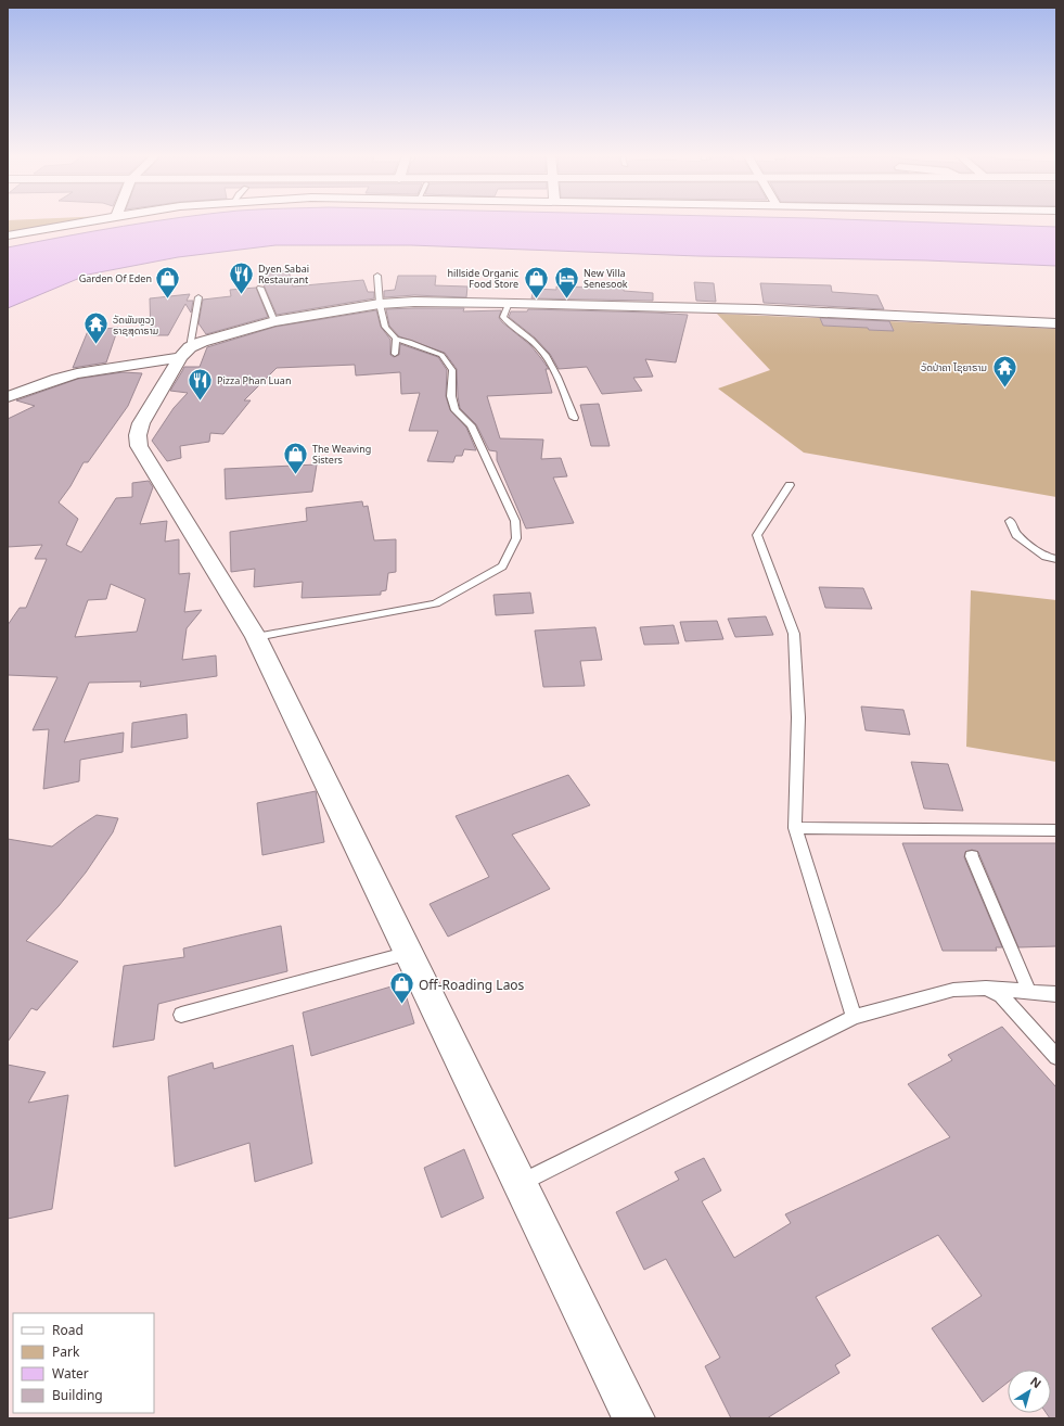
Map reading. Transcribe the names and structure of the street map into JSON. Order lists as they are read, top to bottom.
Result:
{
  "places": {
    "restaurant": ["Dyen Sabai Restaurant", "Pizza Phan Luan"],
    "shop": [
      "Garden Of Eden",
      "hillside Organic Food Store",
      "The Weaving Sisters",
      "Off-Roading Laos"
    ],
    "hotel": ["New Villa Senesook"],
    "temple": ["ວັດພັນຫຼວງ ຣາຊສຸດາຣາມ", "ວັດປ່າຄາ ໄຊຍາຣາມ"]
  },
  "legend": [
    "Road",
    "Park",
    "Water",
    "Building"
  ],
  "north": "top right"
}
